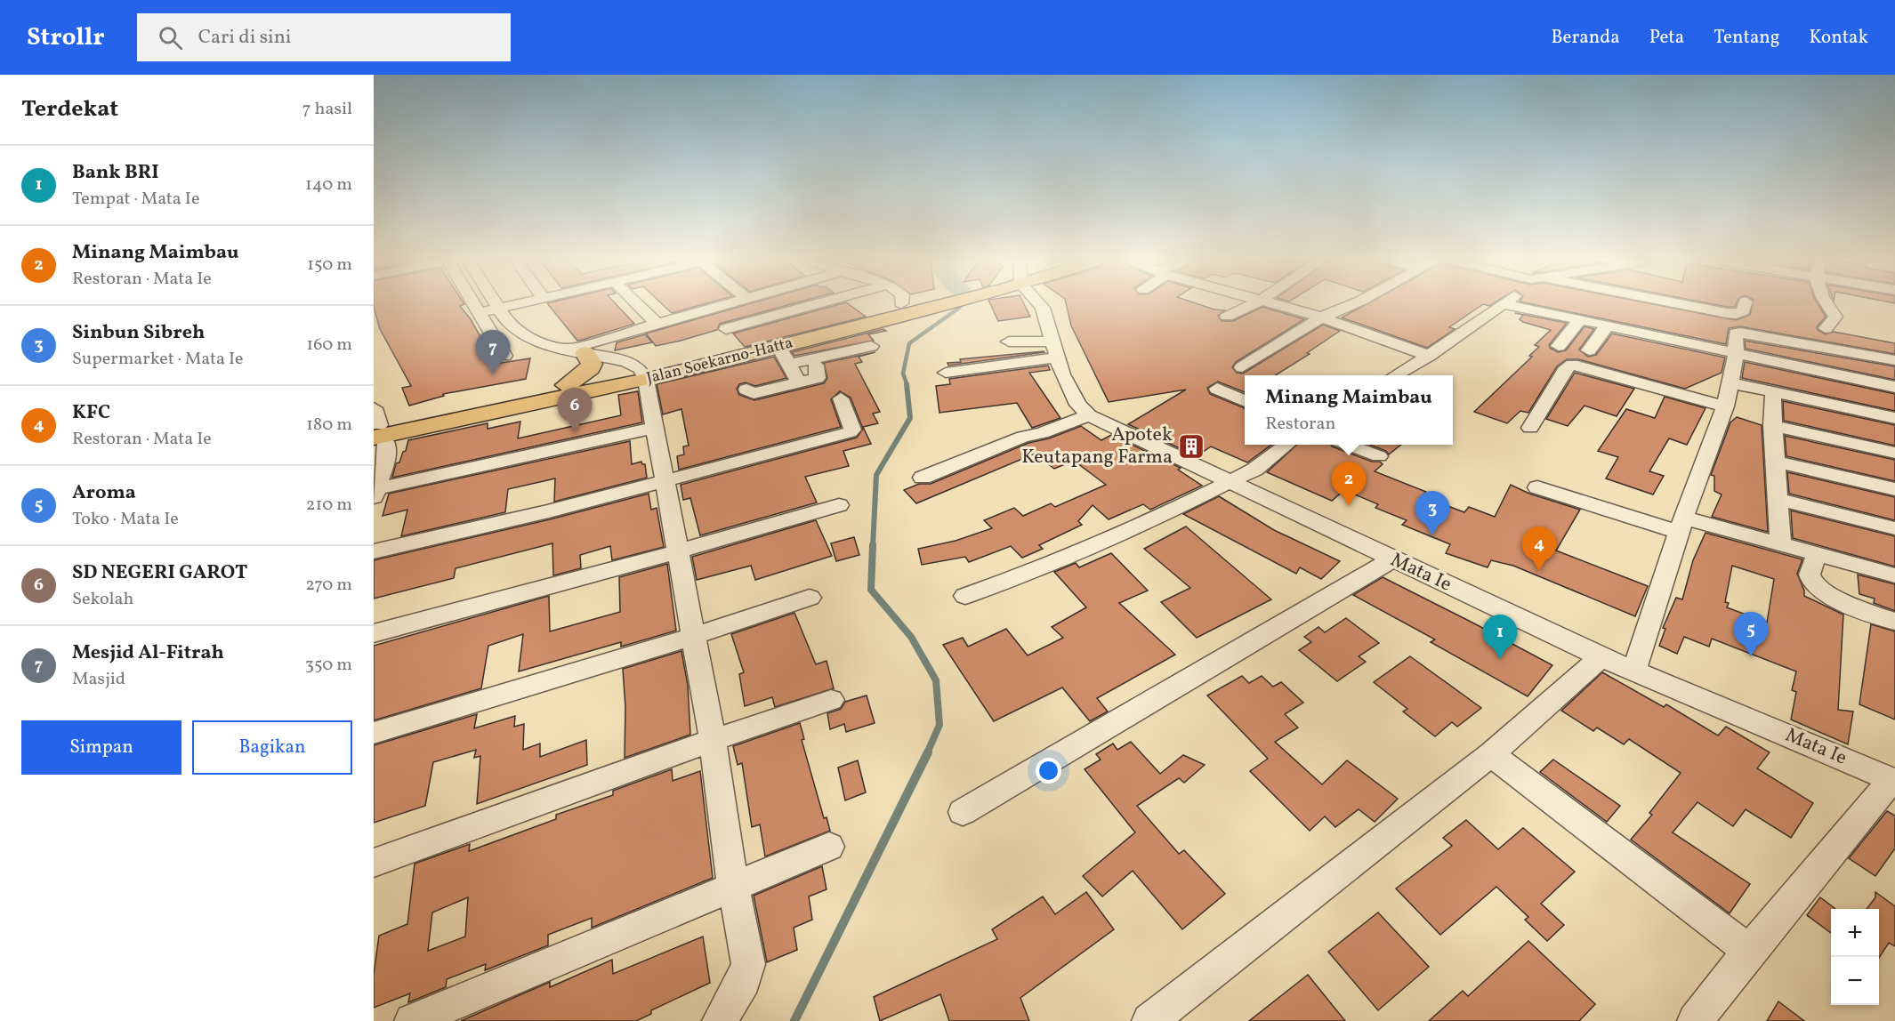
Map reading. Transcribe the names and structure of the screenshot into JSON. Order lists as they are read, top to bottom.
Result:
{
  "streets": {
    "highway": ["Jalan Soekarno-Hatta"],
    "street": ["Mata Ie"]
  },
  "places": {
    "building": ["Apotek Keutapang Farma"]
  },
  "page": {
    "header": "Strollr",
    "search": "Cari di sini",
    "nav": [
      "Beranda",
      "Peta",
      "Tentang",
      "Kontak"
    ],
    "heading": ["Terdekat", "7 hasil"],
    "list": [
      {
        "mark": "1",
        "name": "Bank BRI",
        "note": "Tempat · Mata Ie",
        "value": "140 m"
      },
      {
        "mark": "2",
        "name": "Minang Maimbau",
        "note": "Restoran · Mata Ie",
        "value": "150 m"
      },
      {
        "mark": "3",
        "name": "Sinbun Sibreh",
        "note": "Supermarket · Mata Ie",
        "value": "160 m"
      },
      {
        "mark": "4",
        "name": "KFC",
        "note": "Restoran · Mata Ie",
        "value": "180 m"
      },
      {
        "mark": "5",
        "name": "Aroma",
        "note": "Toko · Mata Ie",
        "value": "210 m"
      },
      {
        "mark": "6",
        "name": "SD NEGERI GAROT",
        "note": "Sekolah",
        "value": "270 m"
      },
      {
        "mark": "7",
        "name": "Mesjid Al-Fitrah",
        "note": "Masjid",
        "value": "350 m"
      }
    ],
    "pins": [
      "7",
      "6",
      "2",
      "3",
      "4",
      "5",
      "1"
    ],
    "popup": ["Minang Maimbau", "Restoran"],
    "buttons": ["Simpan", "Bagikan"],
    "map_buttons": ["+", "−"]
  }
}
